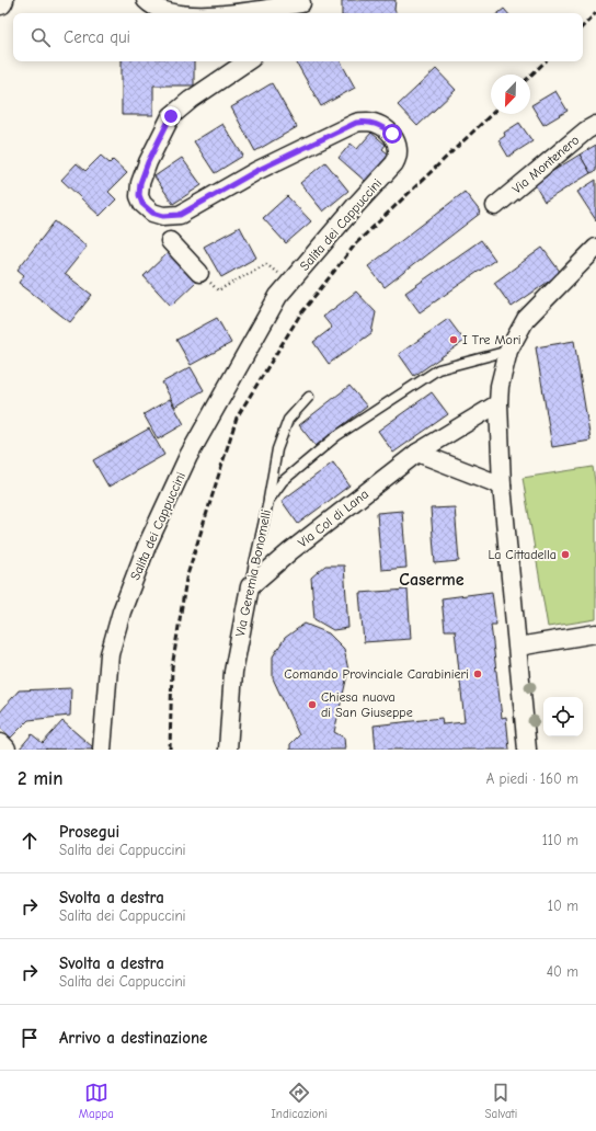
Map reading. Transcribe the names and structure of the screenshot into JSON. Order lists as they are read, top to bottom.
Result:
{
  "streets": {
    "street": [
      "Via Montenero",
      "Salita dei Cappuccini",
      "Via Col di Lana",
      "Via Geremia Bonomelli"
    ]
  },
  "crossings": [
    ["Via Col di Lana", "Via Geremia Bonomelli"]
  ],
  "districts": ["Caserme"],
  "places": [
    "I Tre Mori",
    "La Cittadella",
    "Comando Provinciale Carabinieri",
    "Chiesa nuova di San Giuseppe"
  ],
  "north": "bottom left",
  "page": {
    "search": "Cerca qui",
    "heading": ["2 min", "A piedi · 160 m"],
    "list": [
      ["Prosegui", "Salita dei Cappuccini", "110 m"],
      ["Svolta a destra", "Salita dei Cappuccini", "10 m"],
      ["Svolta a destra", "Salita dei Cappuccini", "40 m"],
      "Arrivo a destinazione"
    ],
    "nav": ["Mappa", "Indicazioni", "Salvati"]
  }
}
